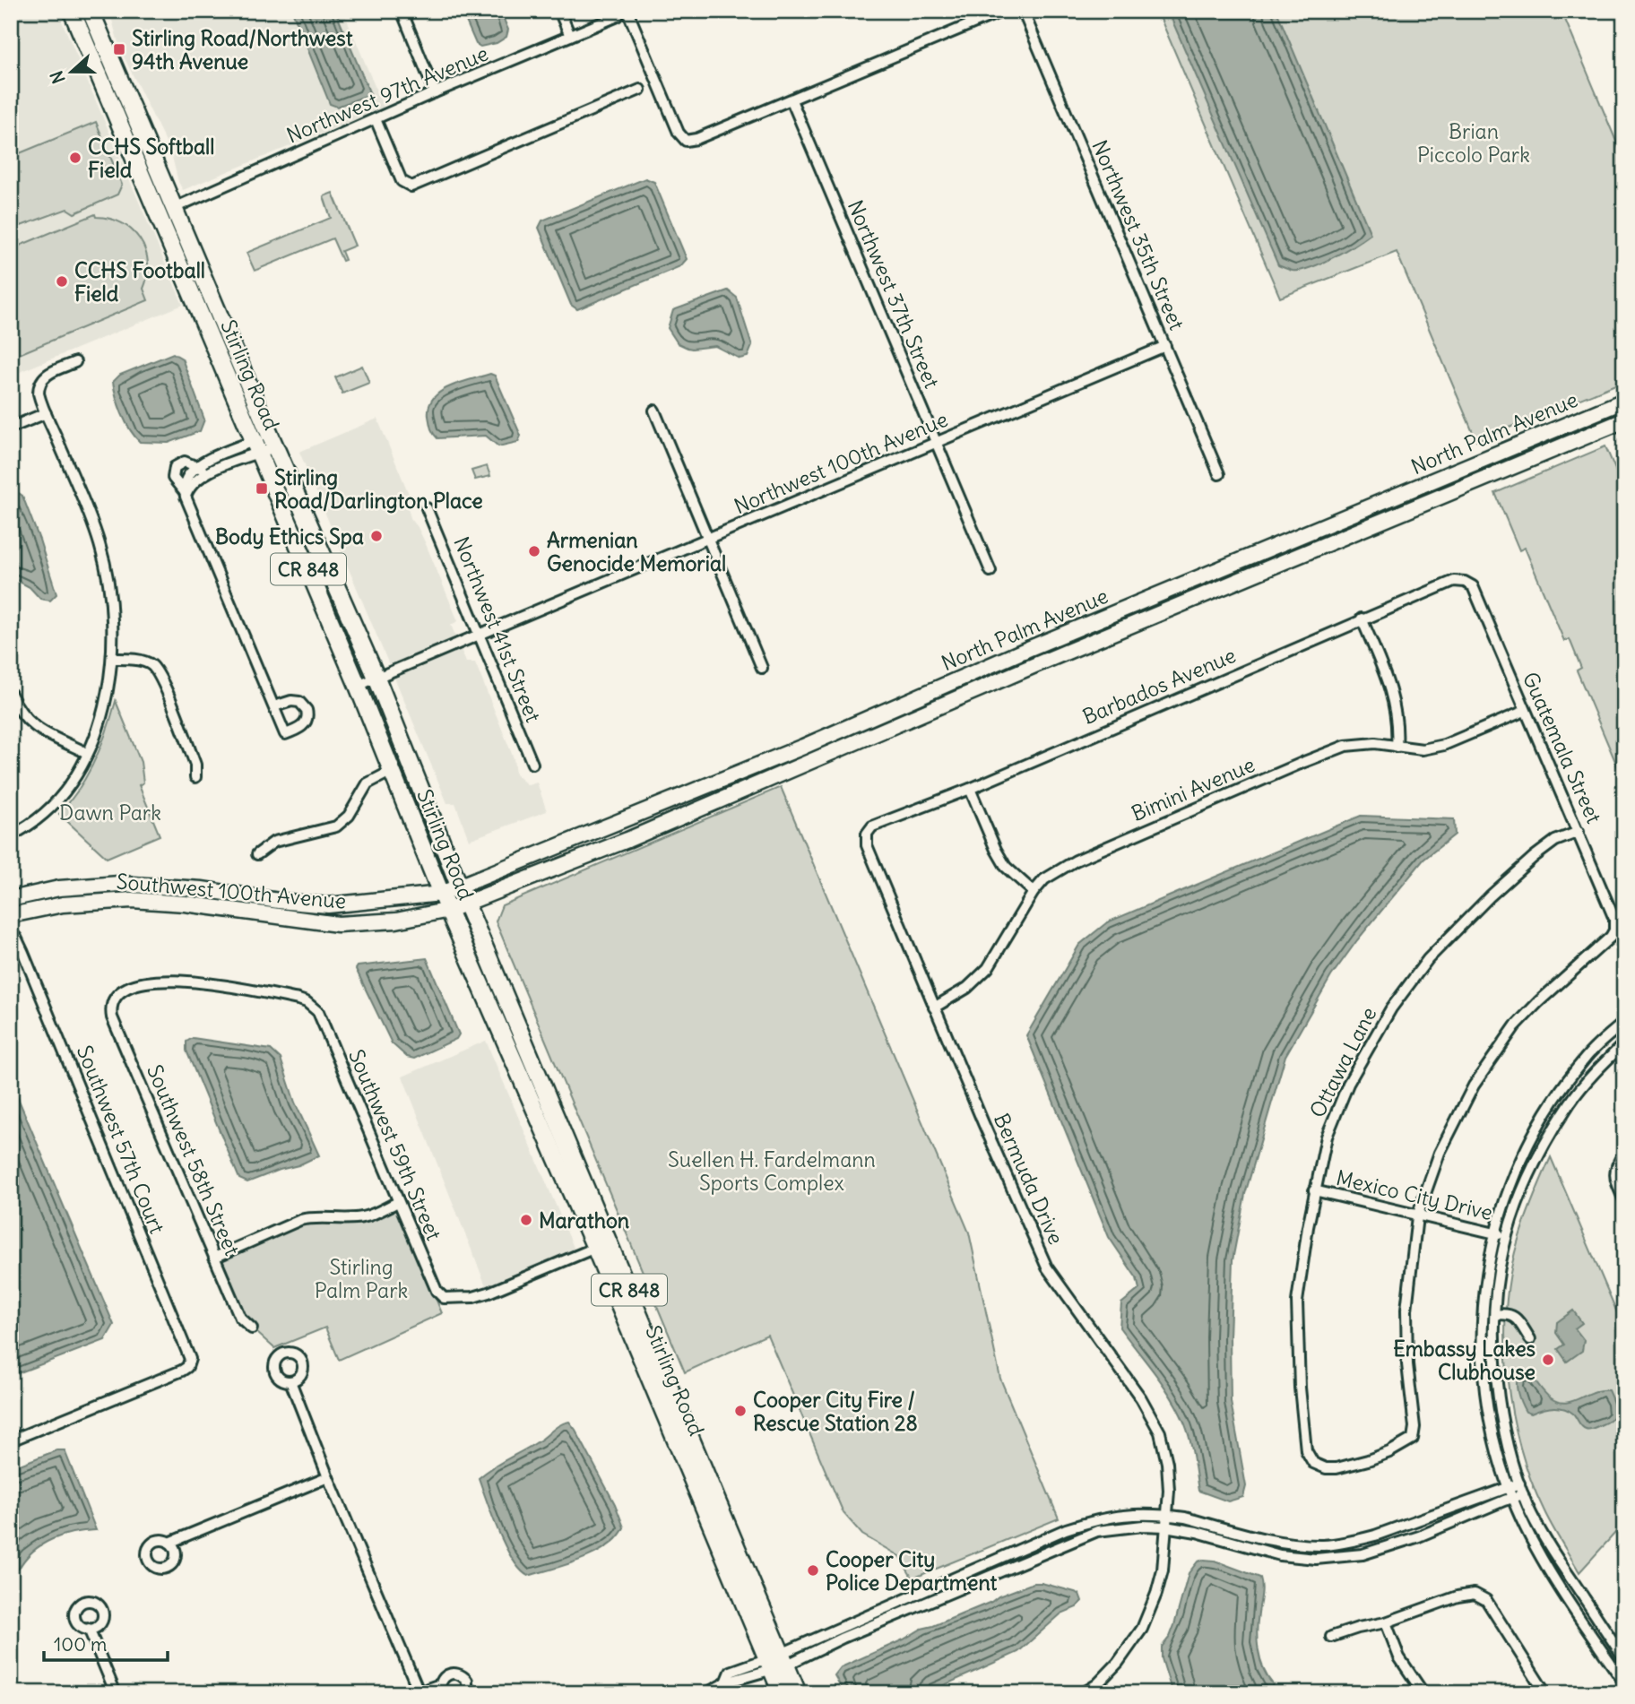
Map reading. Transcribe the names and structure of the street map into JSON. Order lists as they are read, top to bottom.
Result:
{
  "streets": {
    "main road": [
      "Stirling Road",
      "North Palm Avenue",
      "CR 848",
      "Southwest 100th Avenue"
    ],
    "street": [
      "Northwest 97th Avenue",
      "Northwest 35th Street",
      "Northwest 37th Street",
      "Northwest 100th Avenue",
      "Northwest 41st Street",
      "Barbados Avenue",
      "Guatemala Street",
      "Bimini Avenue",
      "Ottawa Lane",
      "Southwest 57th Court",
      "Southwest 59th Street",
      "Southwest 58th Street",
      "Bermuda Drive",
      "Mexico City Drive"
    ]
  },
  "crossings": [
    ["Northwest 97th Avenue", "Stirling Road"],
    ["Northwest 35th Street", "Northwest 100th Avenue"],
    ["Northwest 37th Street", "Northwest 100th Avenue"],
    ["Stirling Road", "North Palm Avenue"],
    ["Stirling Road", "Northwest 100th Avenue"],
    ["Stirling Road", "Southwest 100th Avenue"],
    ["Stirling Road", "Southwest 59th Street"],
    ["North Palm Avenue", "Southwest 100th Avenue"],
    ["Northwest 100th Avenue", "Northwest 41st Street"],
    ["Barbados Avenue", "Guatemala Street"],
    ["Barbados Avenue", "Bermuda Drive"],
    ["Guatemala Street", "Bimini Avenue"],
    ["Guatemala Street", "Ottawa Lane"],
    ["Guatemala Street", "Mexico City Drive"],
    ["Bimini Avenue", "Bermuda Drive"],
    ["Ottawa Lane", "Mexico City Drive"],
    ["Southwest 59th Street", "Southwest 58th Street"]
  ],
  "parks": [
    "Brian Piccolo Park",
    "Dawn Park",
    "Suellen H. Fardelmann Sports Complex",
    "Stirling Palm Park"
  ],
  "places": {
    "transit": ["Stirling Road/Northwest 94th Avenue", "Stirling Road/Darlington Place"],
    "other": [
      "CCHS Softball Field",
      "CCHS Football Field",
      "Body Ethics Spa",
      "Armenian Genocide Memorial",
      "Marathon",
      "Embassy Lakes Clubhouse",
      "Cooper City Fire / Rescue Station 28",
      "Cooper City Police Department"
    ]
  },
  "scale_bar": "100 m",
  "north": "left"
}
